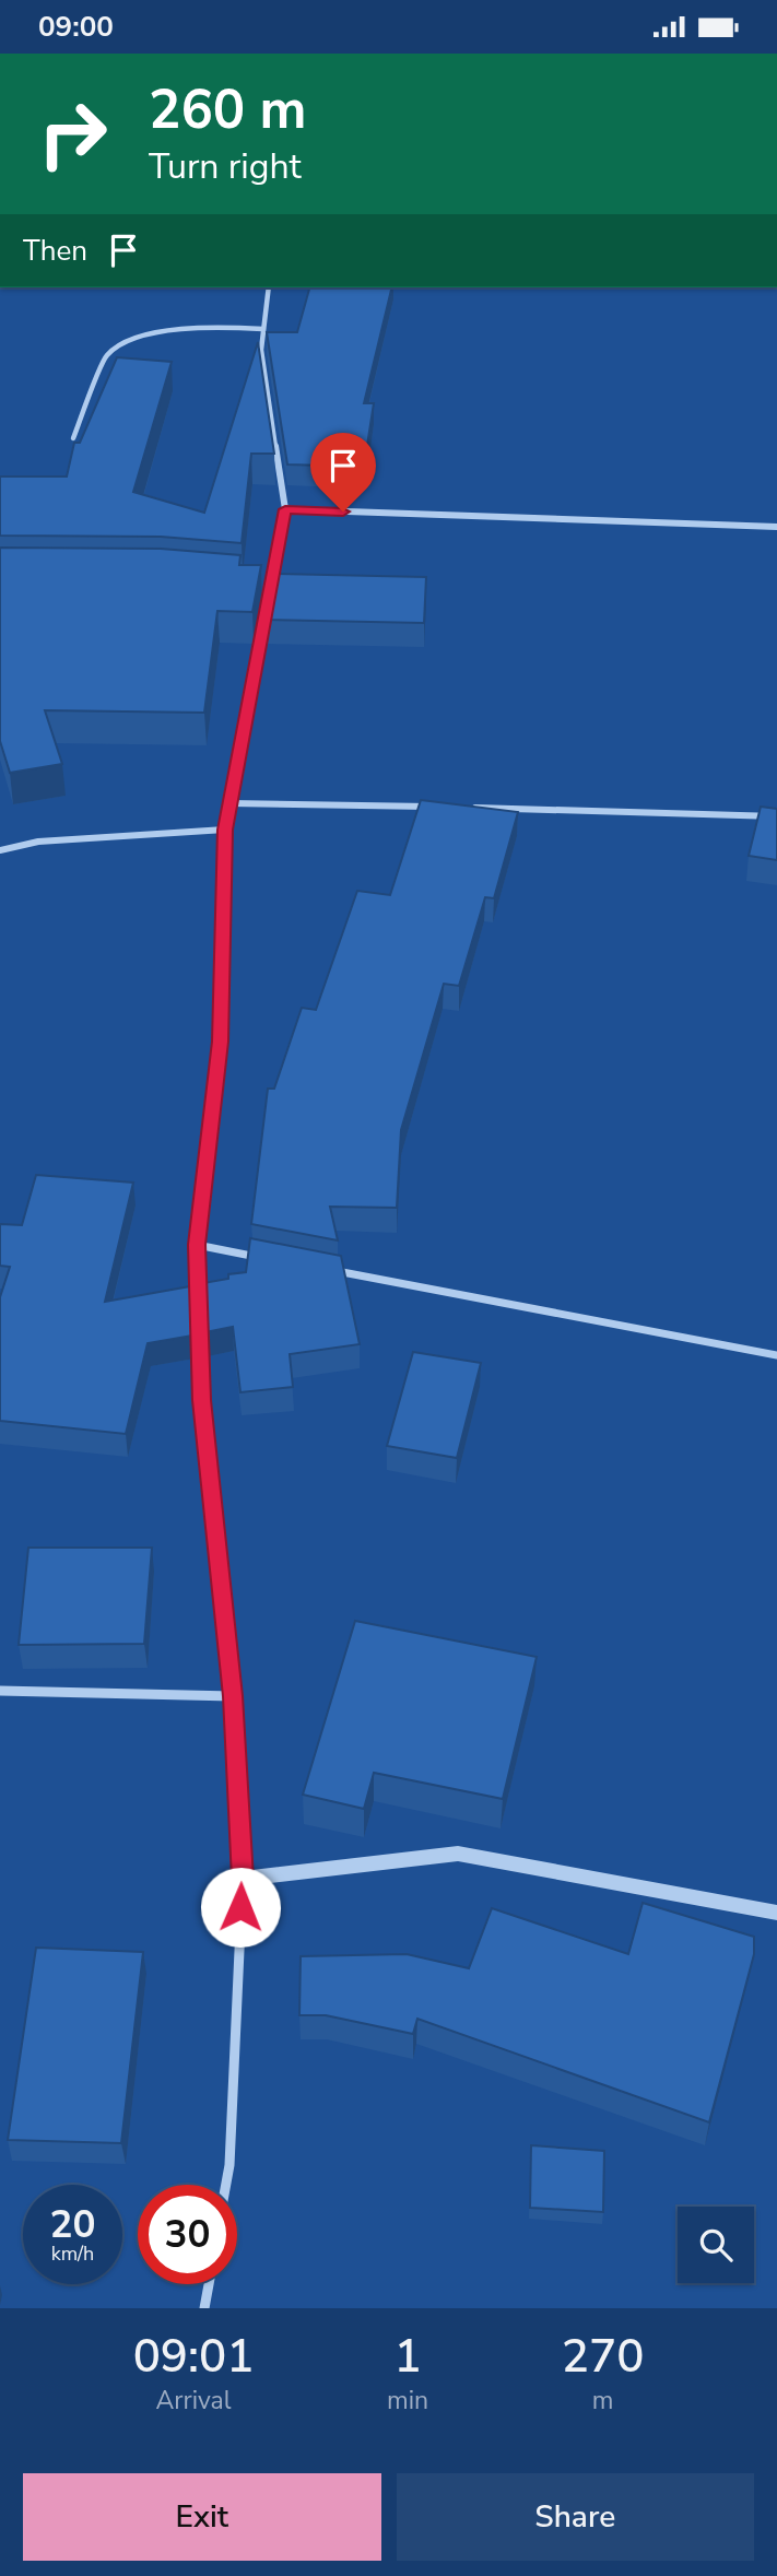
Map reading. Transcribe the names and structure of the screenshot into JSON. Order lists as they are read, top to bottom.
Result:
{
  "page": {
    "status": "09:00",
    "turn": ["260 m", "Turn right"],
    "then": "Then",
    "speed": "20 km/h",
    "limit": "30",
    "eta": [
      "09:01",
      "Arrival",
      "1",
      "min",
      "270",
      "m"
    ],
    "buttons": ["Exit", "Share"]
  }
}
